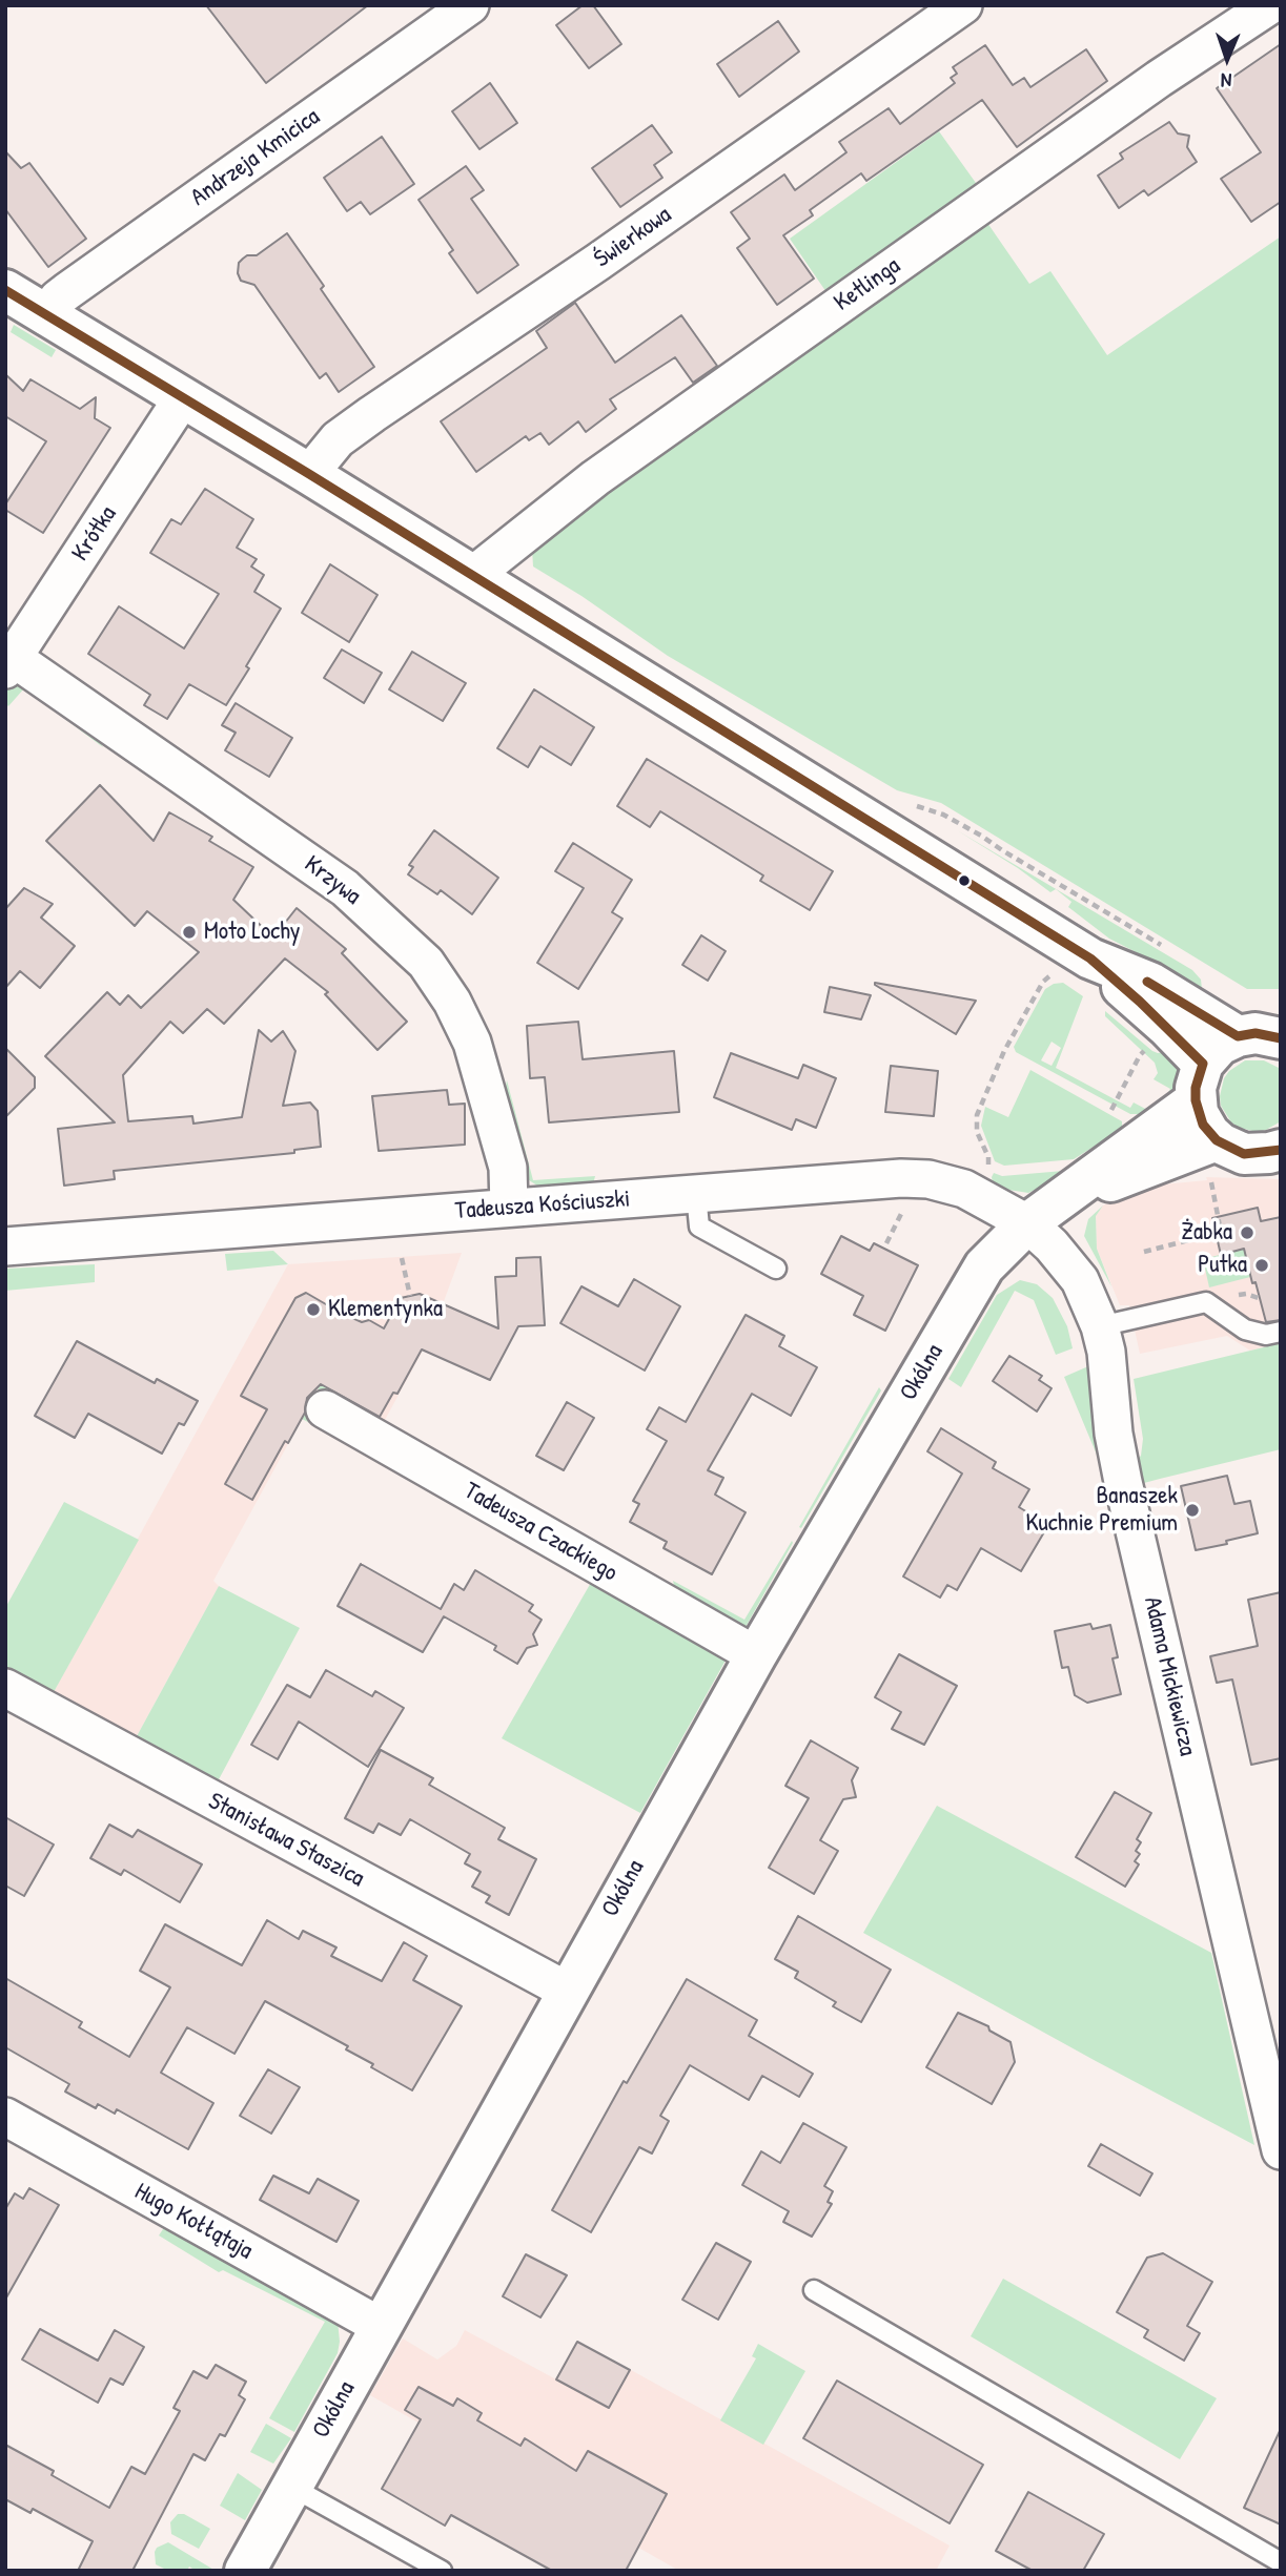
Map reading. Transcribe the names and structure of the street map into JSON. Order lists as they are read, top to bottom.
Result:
{
  "streets": {
    "street": [
      "Andrzeja Kmicica",
      "Świerkowa",
      "Ketlinga",
      "Krótka",
      "Krzywa",
      "Tadeusza Kościuszki",
      "Okólna",
      "Tadeusza Czackiego",
      "Adama Mickiewicza",
      "Stanisława Staszica",
      "Hugo Kołłątaja"
    ]
  },
  "crossings": [
    ["Krótka", "Krzywa"],
    ["Krzywa", "Tadeusza Kościuszki"],
    ["Tadeusza Kościuszki", "Okólna"],
    ["Tadeusza Kościuszki", "Adama Mickiewicza"],
    ["Okólna", "Tadeusza Czackiego"],
    ["Okólna", "Adama Mickiewicza"],
    ["Okólna", "Stanisława Staszica"],
    ["Okólna", "Hugo Kołłątaja"]
  ],
  "places": [
    "Moto Lochy",
    "Żabka",
    "Putka",
    "Klementynka",
    "Banaszek Kuchnie Premium"
  ],
  "north": "bottom"
}
